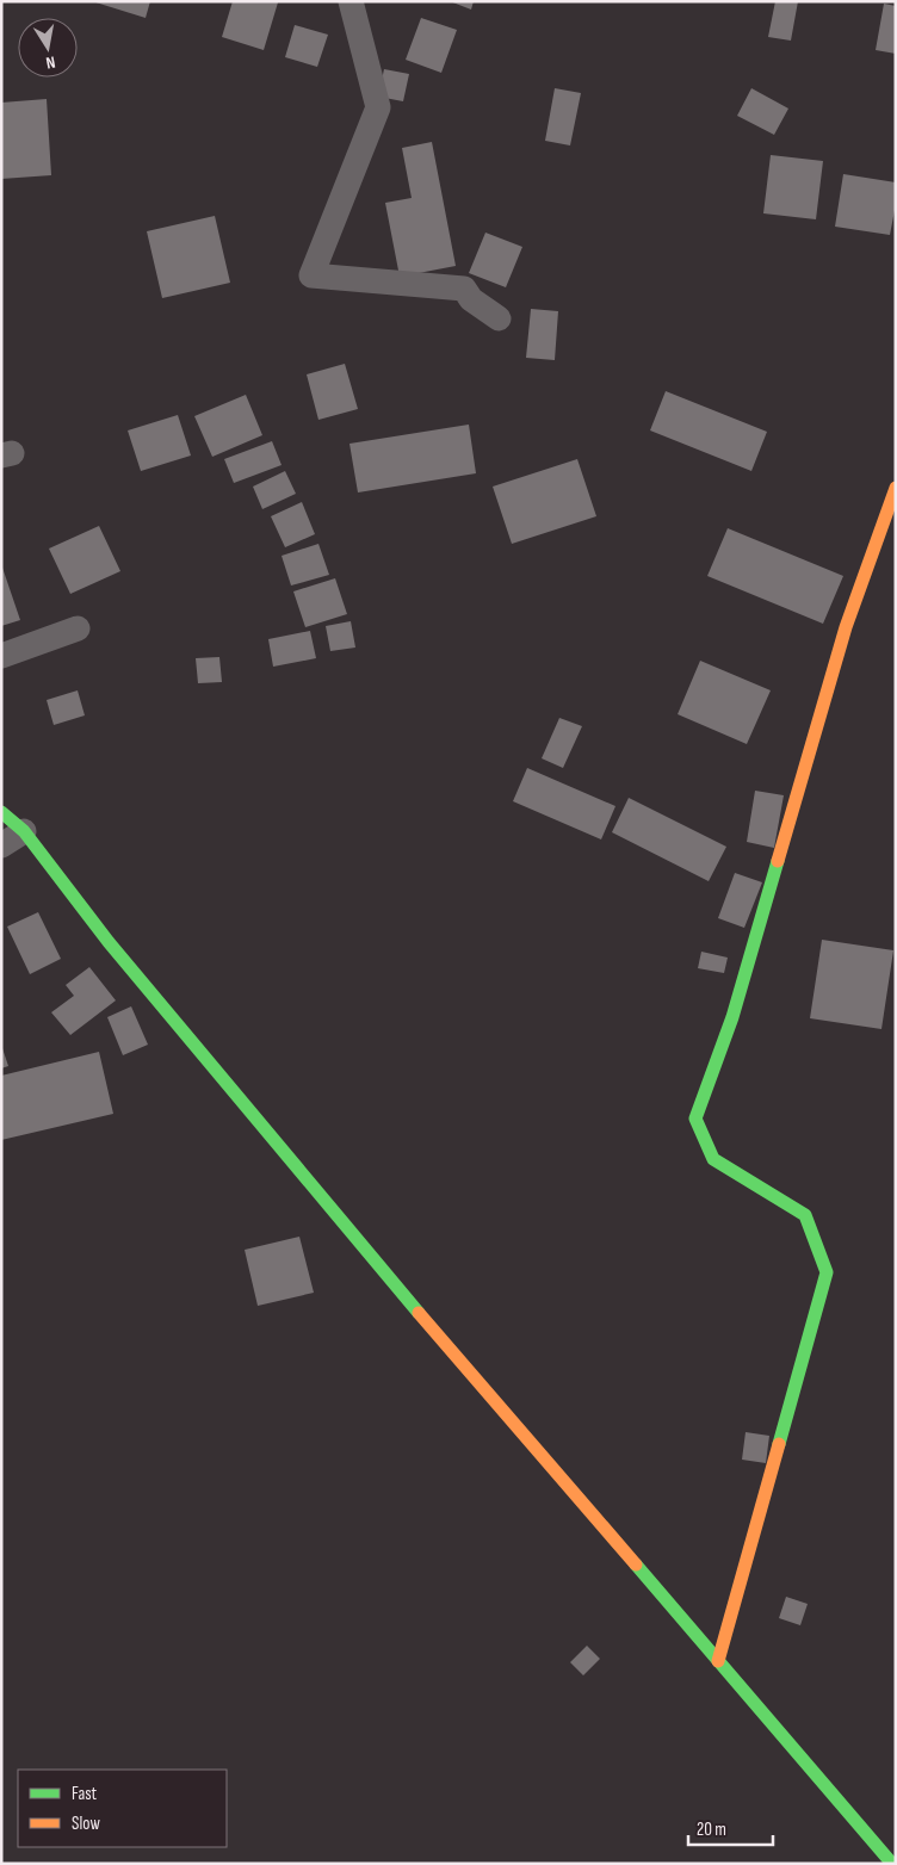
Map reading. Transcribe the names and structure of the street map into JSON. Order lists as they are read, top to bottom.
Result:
{
  "legend": ["Fast", "Slow"],
  "scale_bar": "20 m",
  "north": "bottom"
}
